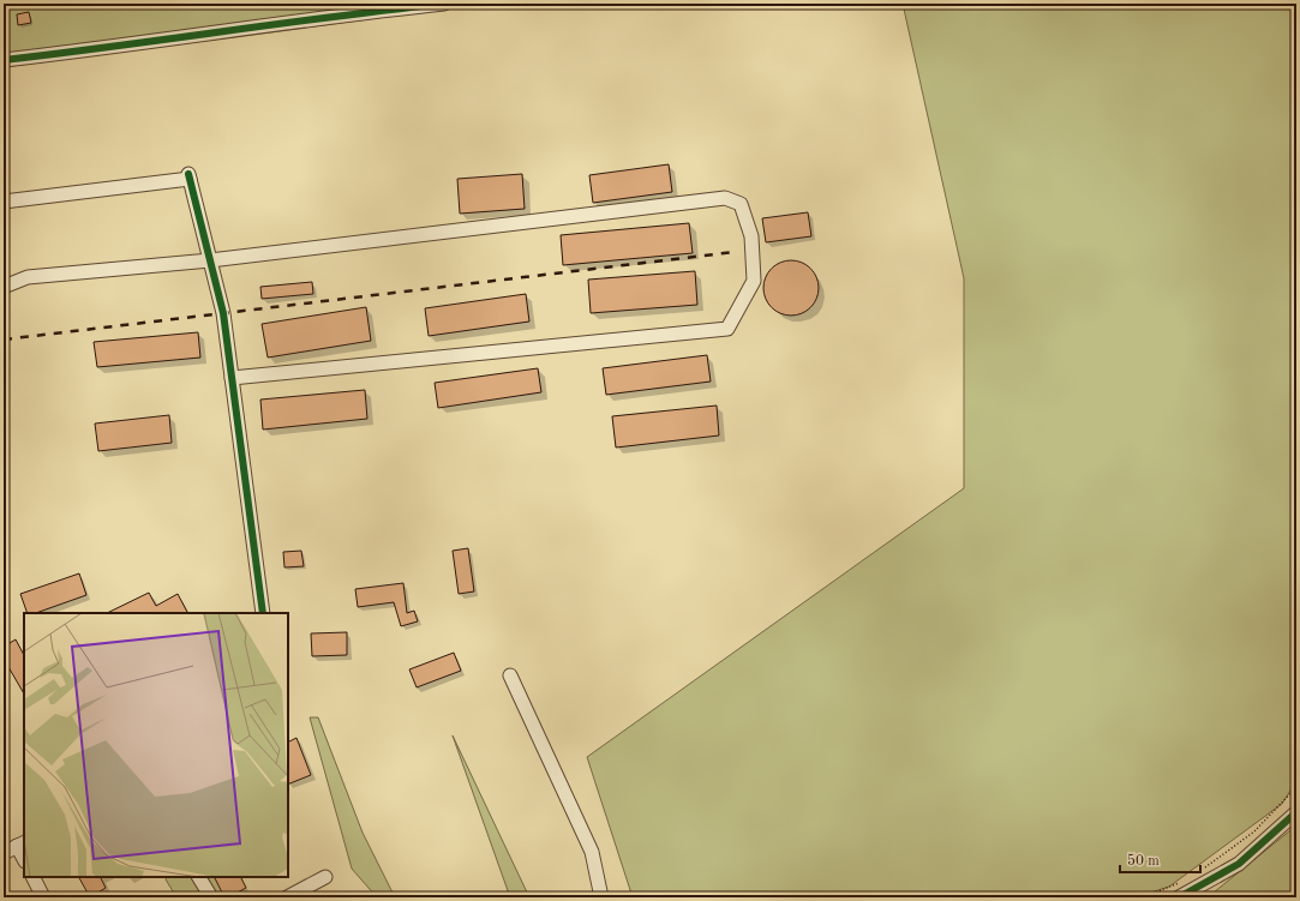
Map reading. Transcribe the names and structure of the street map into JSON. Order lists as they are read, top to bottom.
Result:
{
  "scale_bar": "50 m"
}
